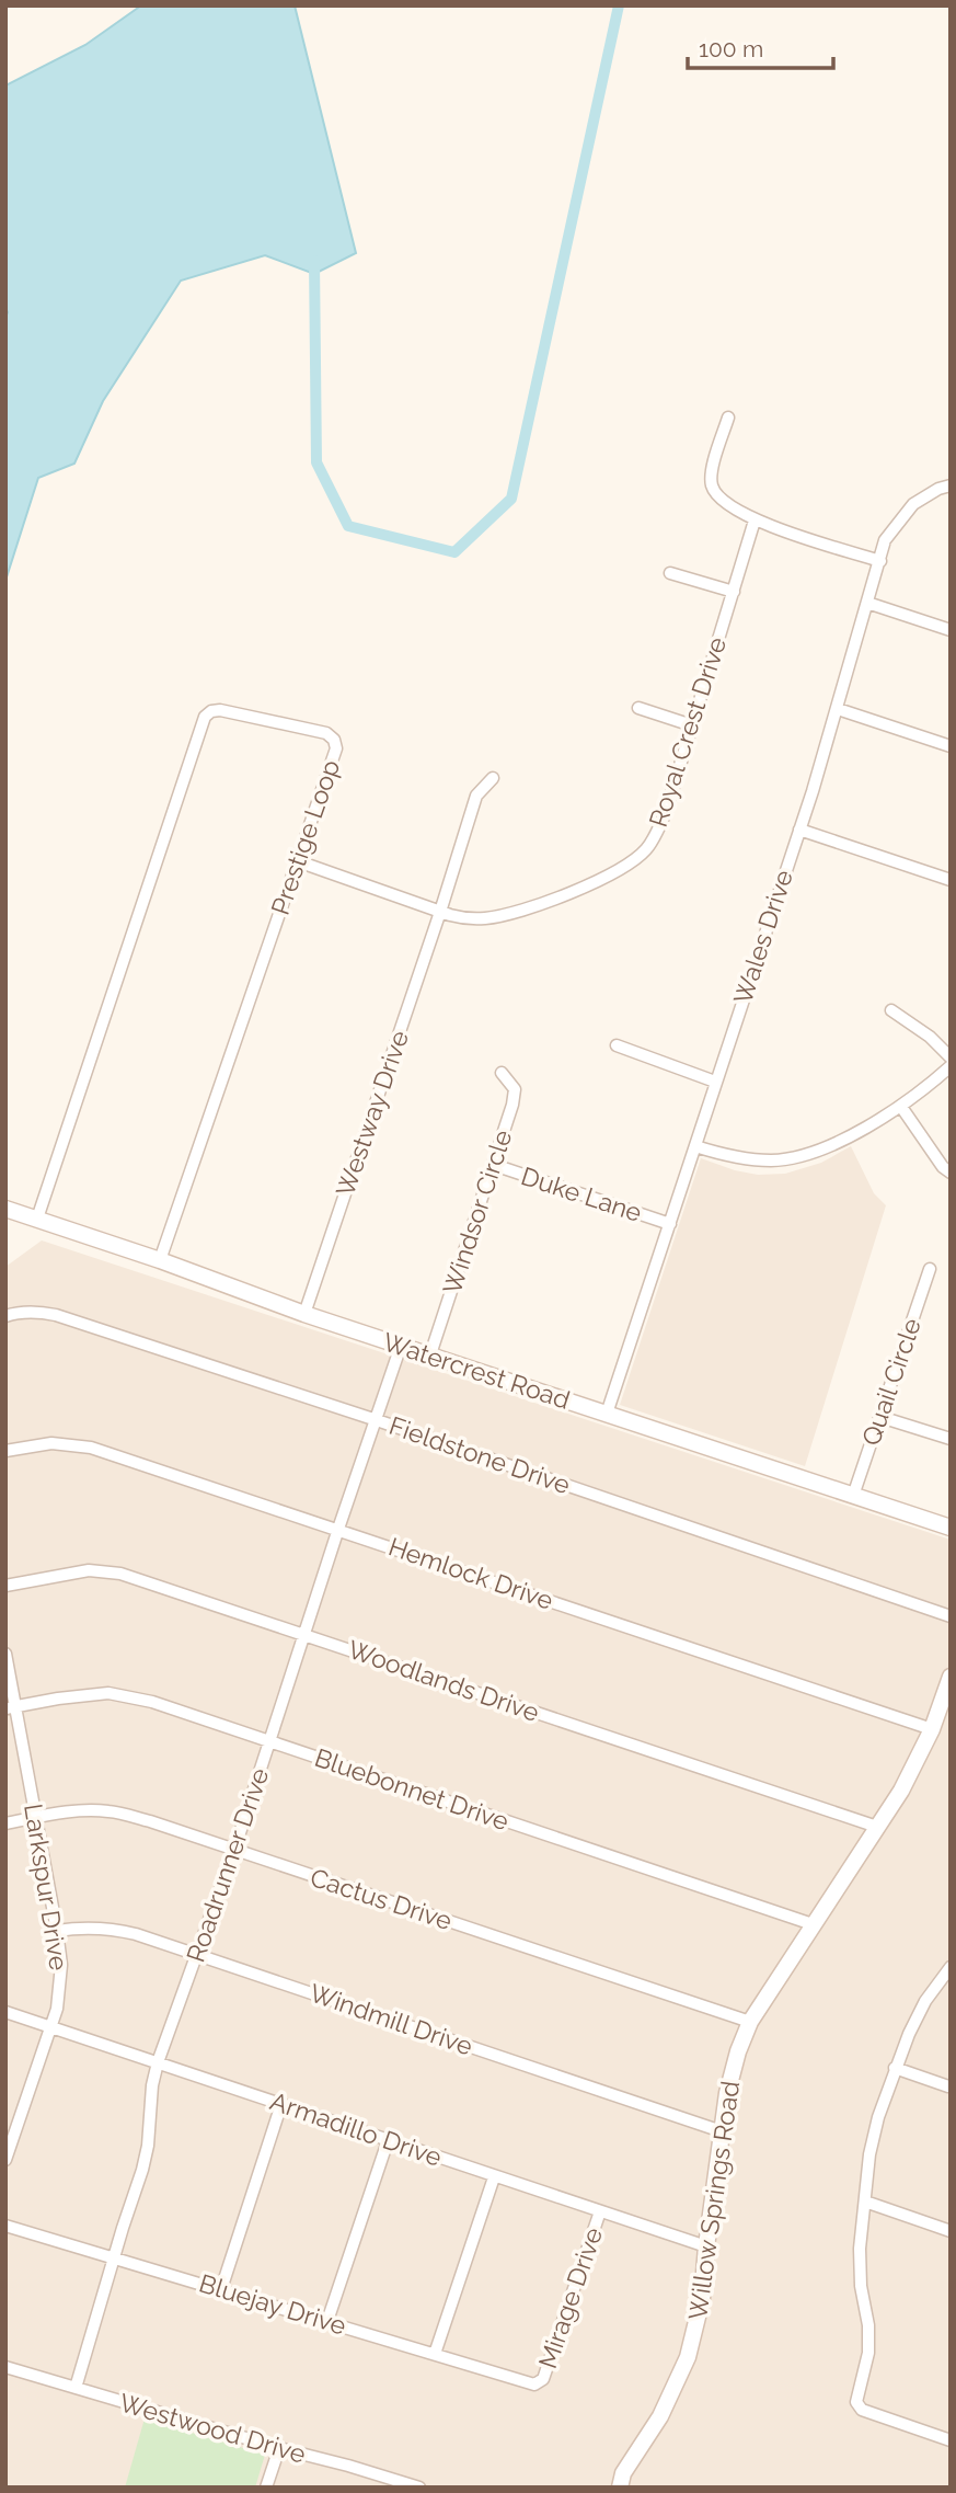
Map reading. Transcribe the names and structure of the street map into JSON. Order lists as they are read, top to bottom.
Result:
{
  "streets": {
    "street": [
      "Royal Crest Drive",
      "Prestige Loop",
      "Wales Drive",
      "Westway Drive",
      "Duke Lane",
      "Windsor Circle",
      "Watercrest Road",
      "Quail Circle",
      "Fieldstone Drive",
      "Hemlock Drive",
      "Woodlands Drive",
      "Bluebonnet Drive",
      "Roadrunner Drive",
      "Larkspur Drive",
      "Cactus Drive",
      "Windmill Drive",
      "Armadillo Drive",
      "Willow Springs Road",
      "Mirage Drive",
      "Bluejay Drive",
      "Westwood Drive"
    ]
  },
  "crossings": [
    ["Royal Crest Drive", "Prestige Loop"],
    ["Royal Crest Drive", "Westway Drive"],
    ["Prestige Loop", "Watercrest Road"],
    ["Wales Drive", "Duke Lane"],
    ["Wales Drive", "Watercrest Road"],
    ["Westway Drive", "Watercrest Road"],
    ["Duke Lane", "Windsor Circle"],
    ["Windsor Circle", "Watercrest Road"],
    ["Watercrest Road", "Quail Circle"],
    ["Watercrest Road", "Roadrunner Drive"],
    ["Fieldstone Drive", "Roadrunner Drive"],
    ["Hemlock Drive", "Roadrunner Drive"],
    ["Hemlock Drive", "Willow Springs Road"],
    ["Woodlands Drive", "Roadrunner Drive"],
    ["Woodlands Drive", "Willow Springs Road"],
    ["Bluebonnet Drive", "Roadrunner Drive"],
    ["Bluebonnet Drive", "Larkspur Drive"],
    ["Bluebonnet Drive", "Willow Springs Road"],
    ["Roadrunner Drive", "Cactus Drive"],
    ["Roadrunner Drive", "Windmill Drive"],
    ["Roadrunner Drive", "Armadillo Drive"],
    ["Roadrunner Drive", "Bluejay Drive"],
    ["Roadrunner Drive", "Westwood Drive"],
    ["Larkspur Drive", "Cactus Drive"],
    ["Larkspur Drive", "Windmill Drive"],
    ["Larkspur Drive", "Armadillo Drive"],
    ["Cactus Drive", "Willow Springs Road"],
    ["Windmill Drive", "Willow Springs Road"],
    ["Armadillo Drive", "Willow Springs Road"],
    ["Armadillo Drive", "Mirage Drive"],
    ["Mirage Drive", "Bluejay Drive"]
  ],
  "scale_bar": "100 m"
}
